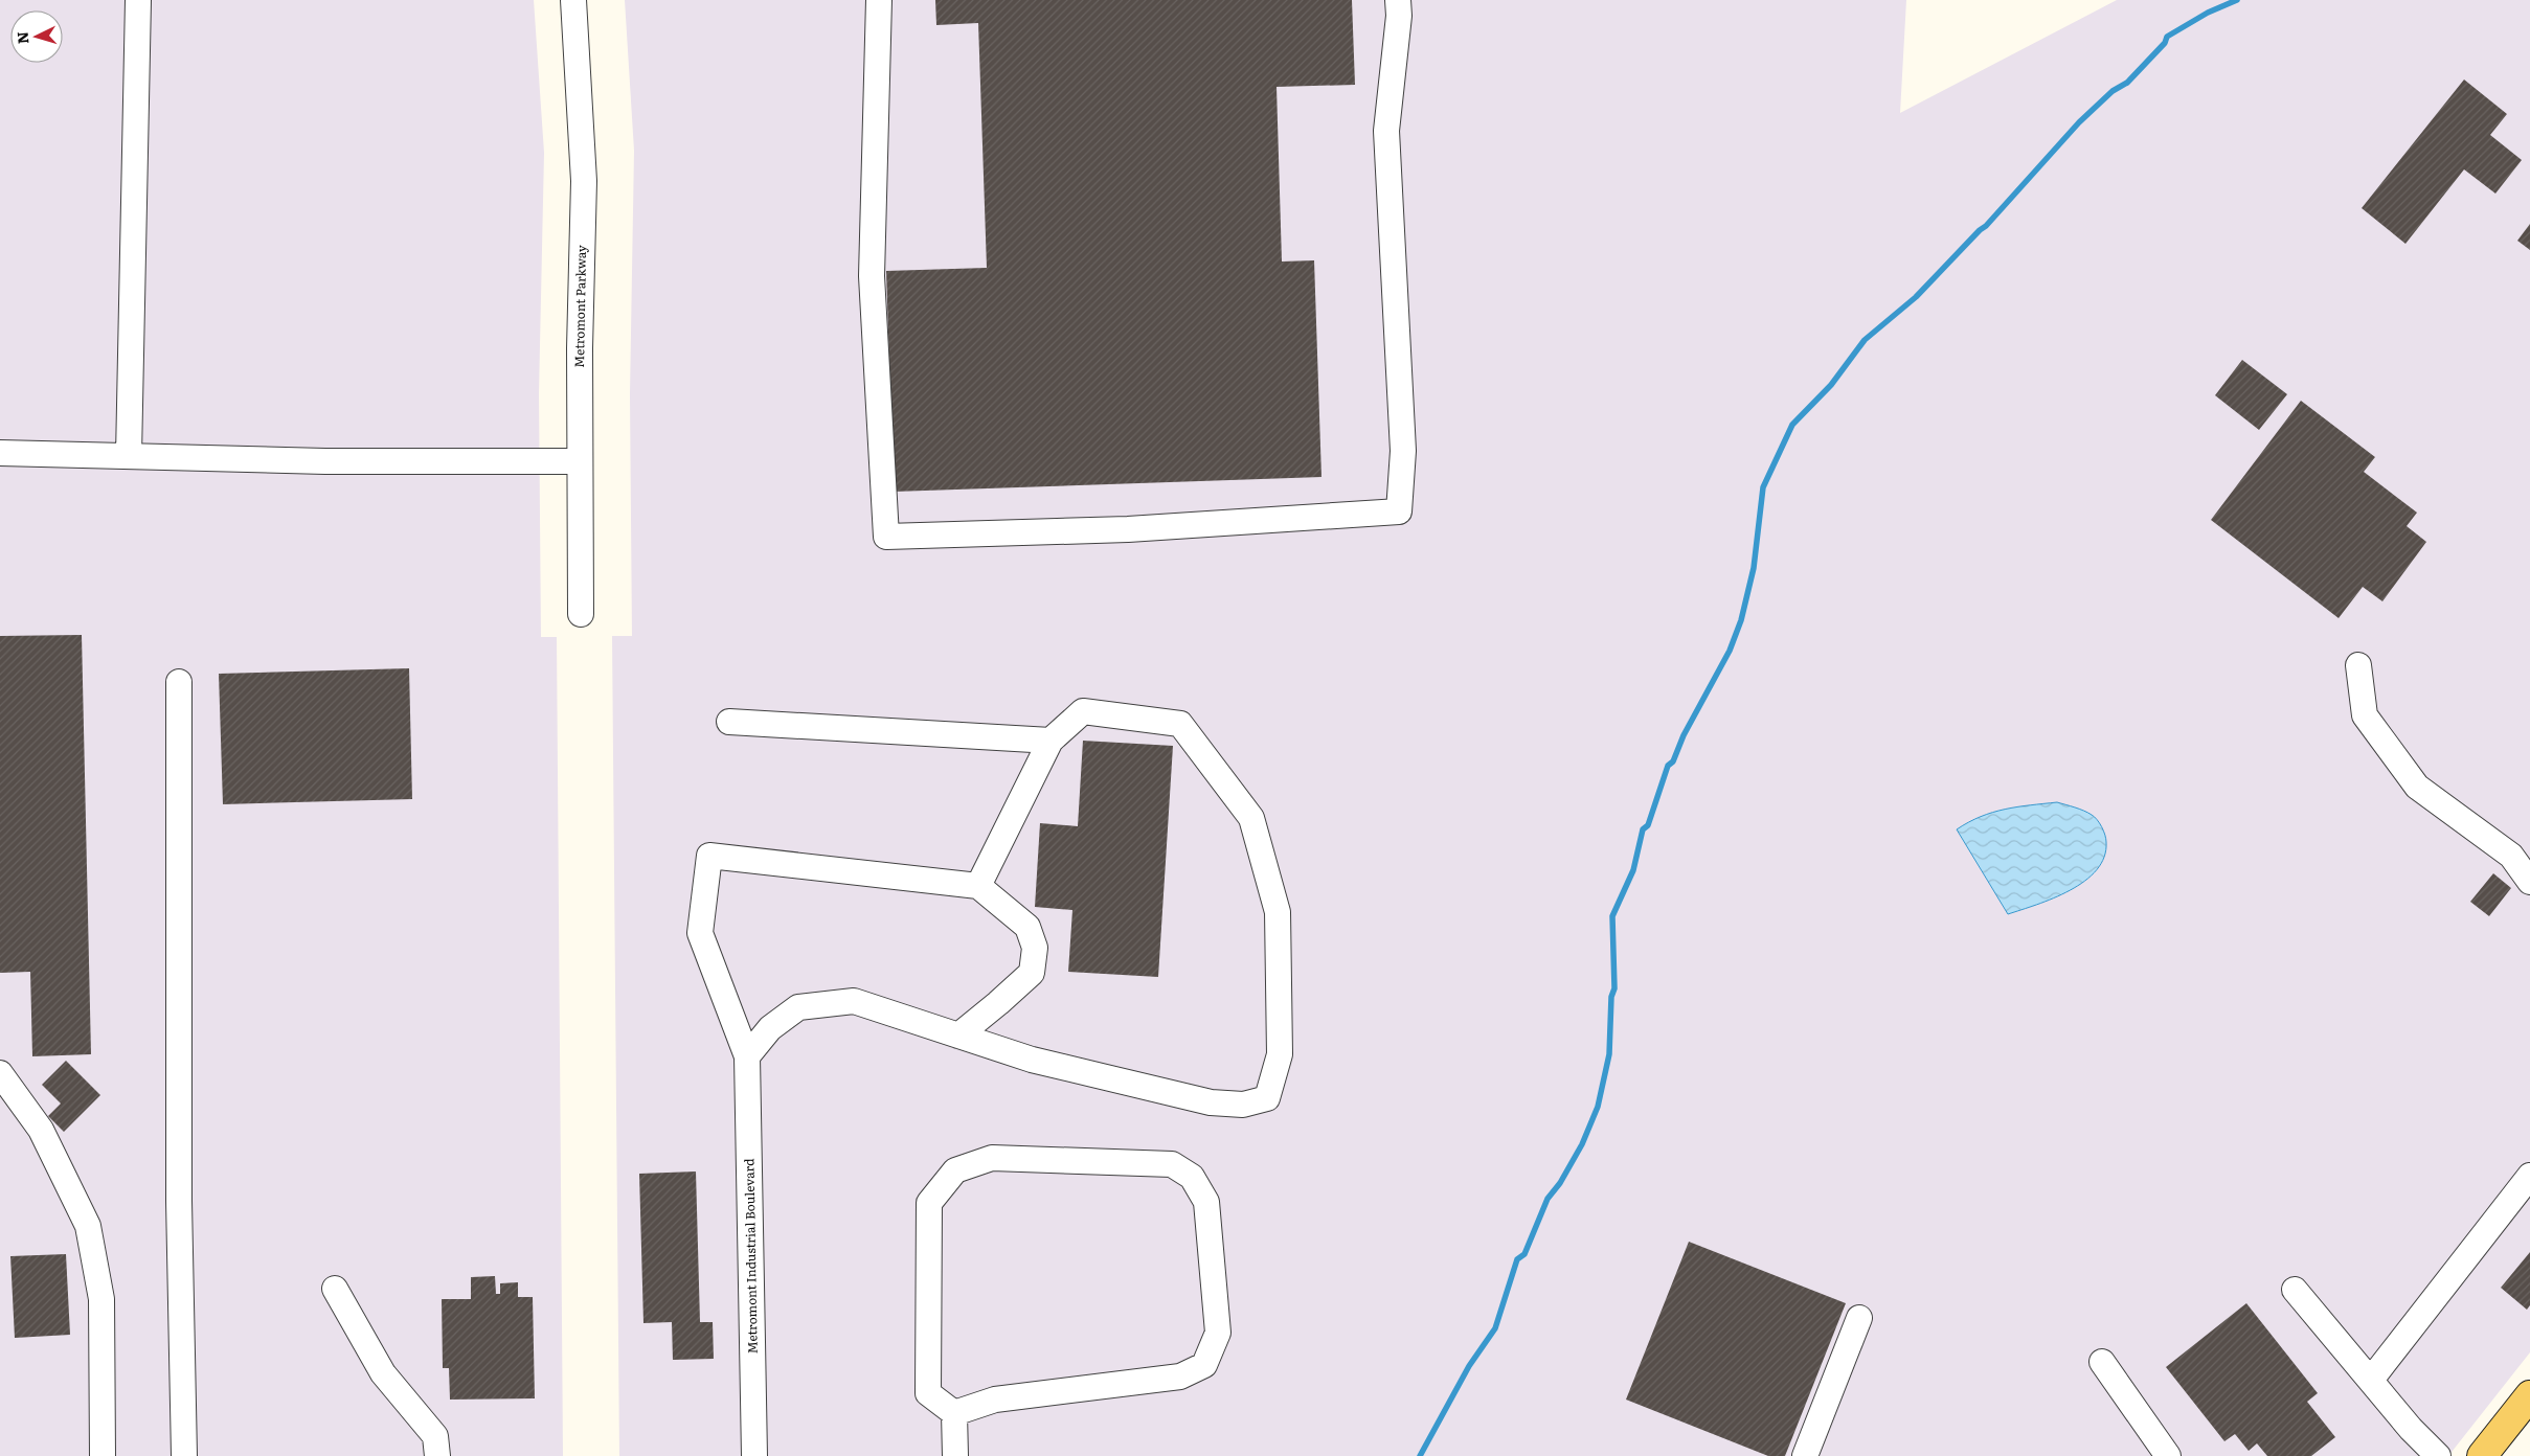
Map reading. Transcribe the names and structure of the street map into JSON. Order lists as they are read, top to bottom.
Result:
{
  "streets": {
    "street": ["Metromont Parkway", "Metromont Industrial Boulevard"]
  },
  "north": "left"
}
